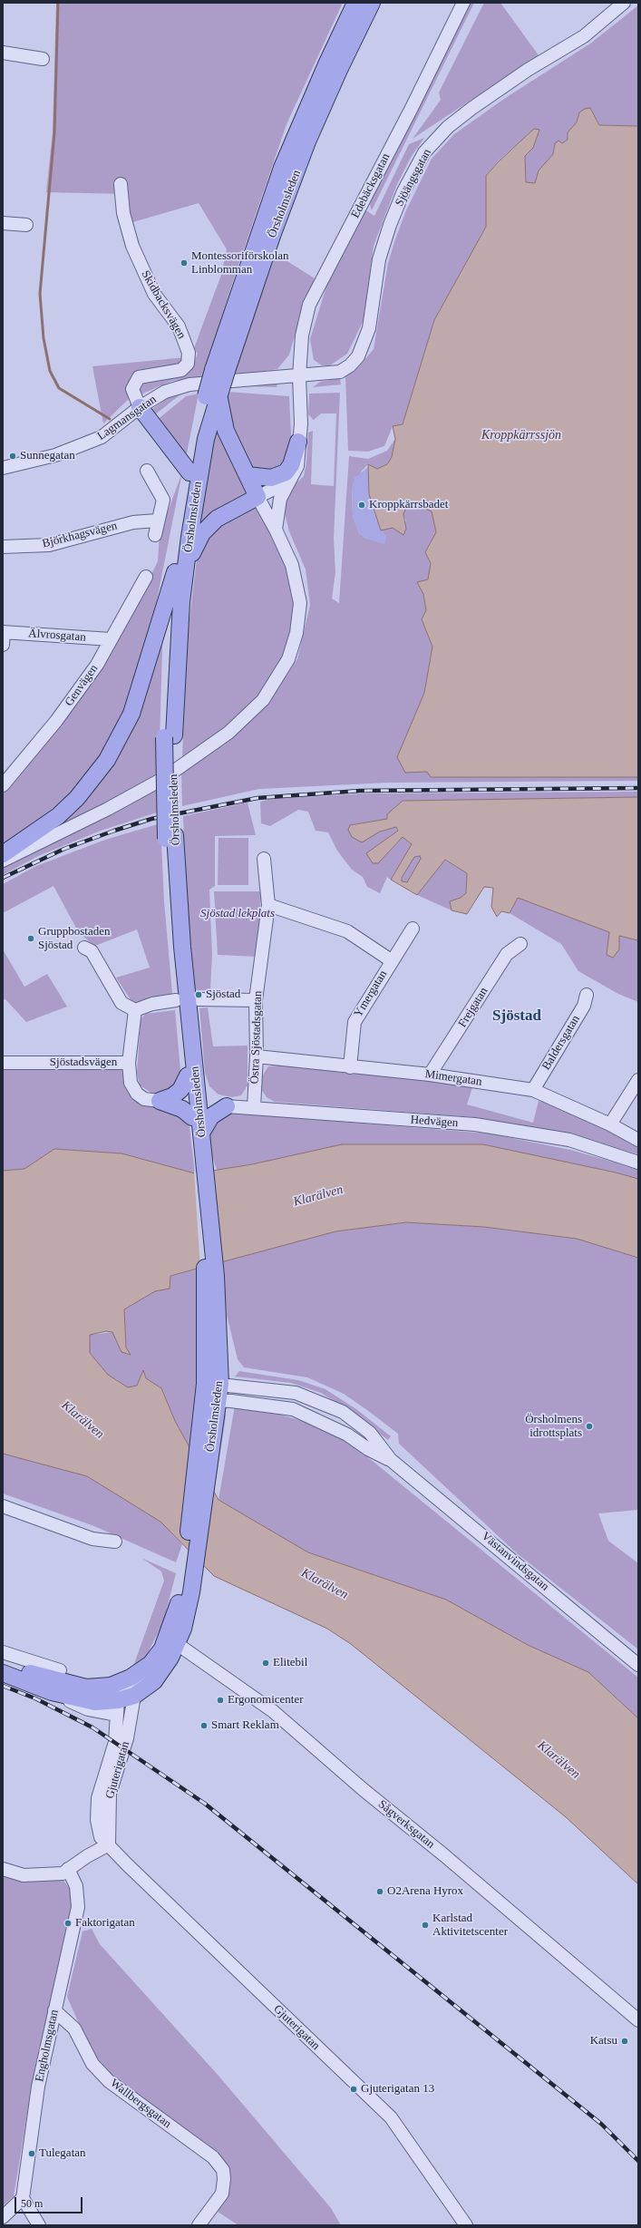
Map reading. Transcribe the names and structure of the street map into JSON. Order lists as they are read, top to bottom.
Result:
{
  "streets": {
    "main road": ["Örsholmsleden"],
    "street": [
      "Sjöängsgatan",
      "Edebäcksgatan",
      "Skidbacksvägen",
      "Lagmansgatan",
      "Björkhagsvägen",
      "Älvrosgatan",
      "Genvägen",
      "Ymergatan",
      "Frejgatan",
      "Östra Sjöstadsgatan",
      "Baldersgatan",
      "Sjöstadsvägen",
      "Mimergatan",
      "Hedvägen",
      "Västanvindsgatan",
      "Gjuterigatan",
      "Sågverksgatan",
      "Engholmsgatan",
      "Wallbergsgatan"
    ]
  },
  "crossings": [
    ["Sjöängsgatan", "Lagmansgatan"],
    ["Edebäcksgatan", "Lagmansgatan"],
    ["Örsholmsleden", "Västanvindsgatan"],
    ["Örsholmsleden", "Sågverksgatan"],
    ["Skidbacksvägen", "Lagmansgatan"],
    ["Älvrosgatan", "Genvägen"],
    ["Ymergatan", "Mimergatan"],
    ["Frejgatan", "Mimergatan"],
    ["Östra Sjöstadsgatan", "Mimergatan"],
    ["Östra Sjöstadsgatan", "Hedvägen"],
    ["Baldersgatan", "Mimergatan"],
    ["Engholmsgatan", "Wallbergsgatan"]
  ],
  "districts": ["Sjöstad"],
  "water": ["Kroppkärrssjön", "Klarälven"],
  "parks": ["Sjöstad lekplats"],
  "places": [
    "Montessoriförskolan Linblomman",
    "Sunnegatan",
    "Kroppkärrsbadet",
    "Gruppbostaden Sjöstad",
    "Sjöstad",
    "Örsholmens idrottsplats",
    "Elitebil",
    "Ergonomicenter",
    "Smart Reklam",
    "O2Arena Hyrox",
    "Faktorigatan",
    "Karlstad Aktivitetscenter",
    "Katsu",
    "Gjuterigatan 13",
    "Tulegatan"
  ],
  "scale_bar": "50 m"
}
